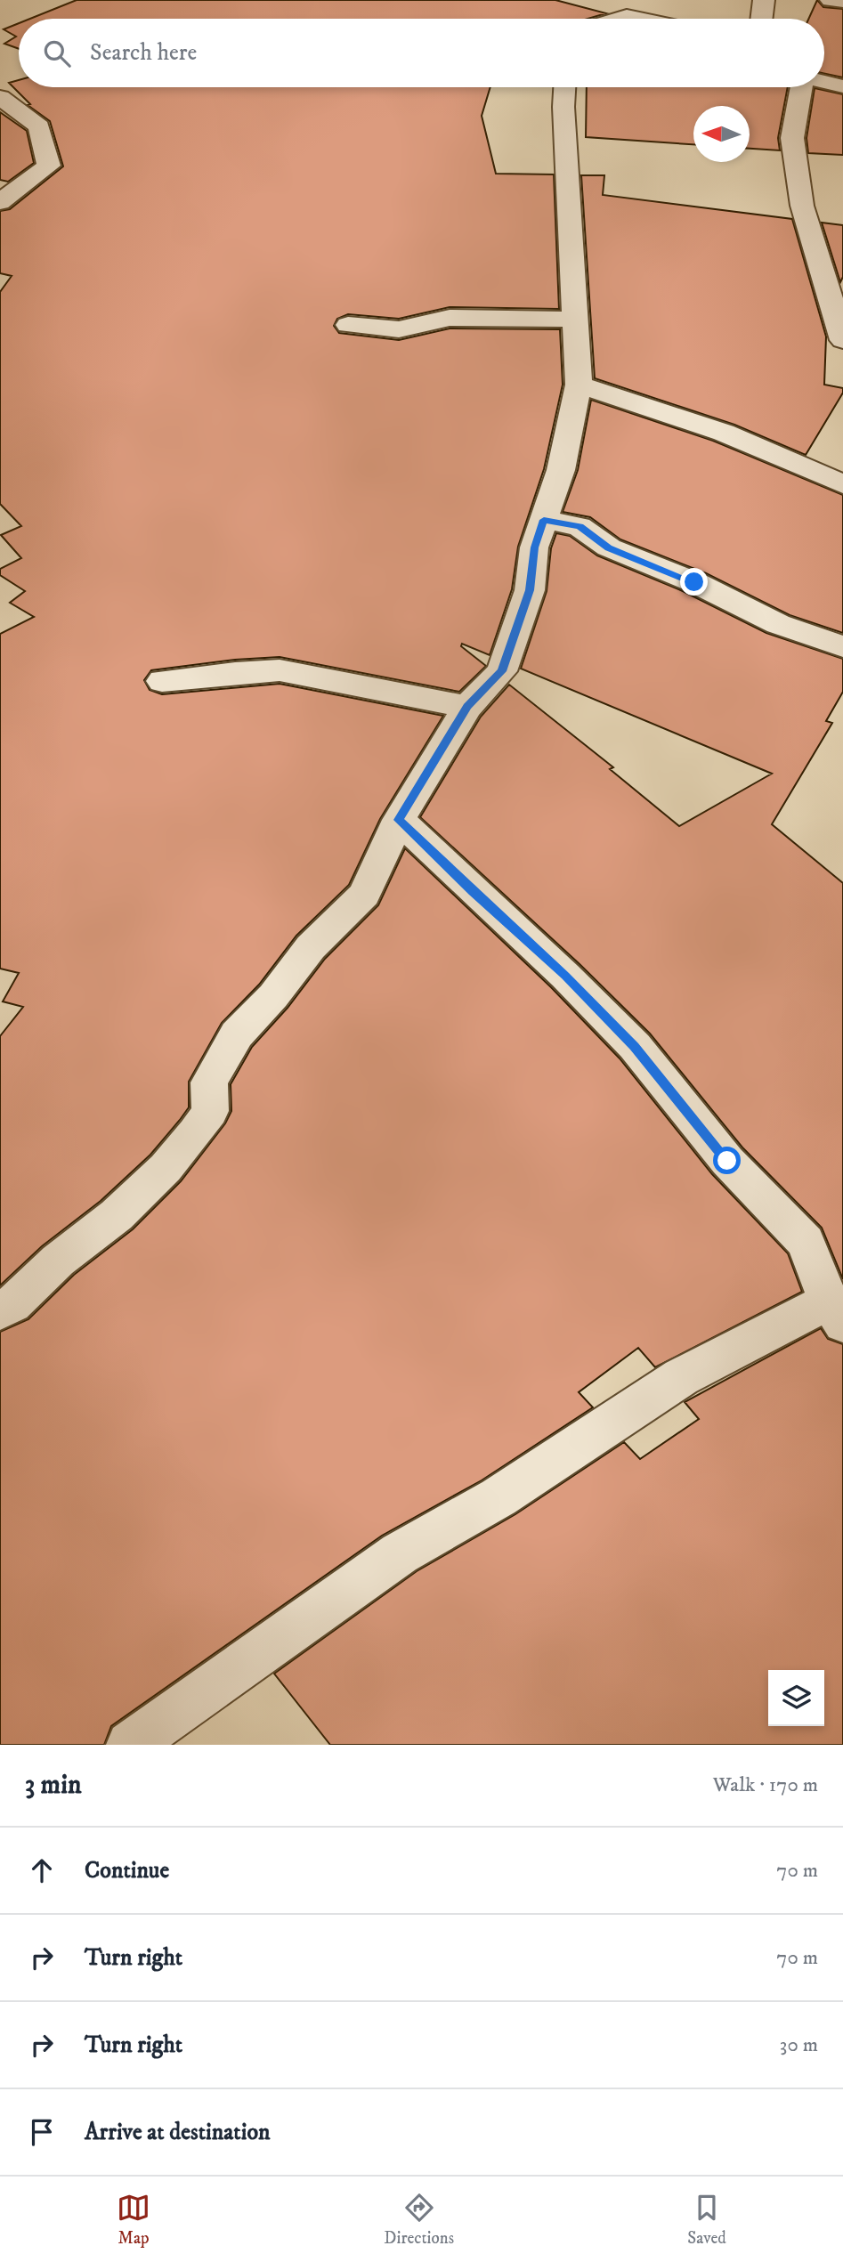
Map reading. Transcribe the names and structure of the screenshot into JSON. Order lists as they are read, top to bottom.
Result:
{
  "north": "left",
  "page": {
    "search": "Search here",
    "heading": ["3 min", "Walk · 170 m"],
    "list": [
      ["Continue", "70 m"],
      ["Turn right", "70 m"],
      ["Turn right", "30 m"],
      "Arrive at destination"
    ],
    "nav": ["Map", "Directions", "Saved"]
  }
}
